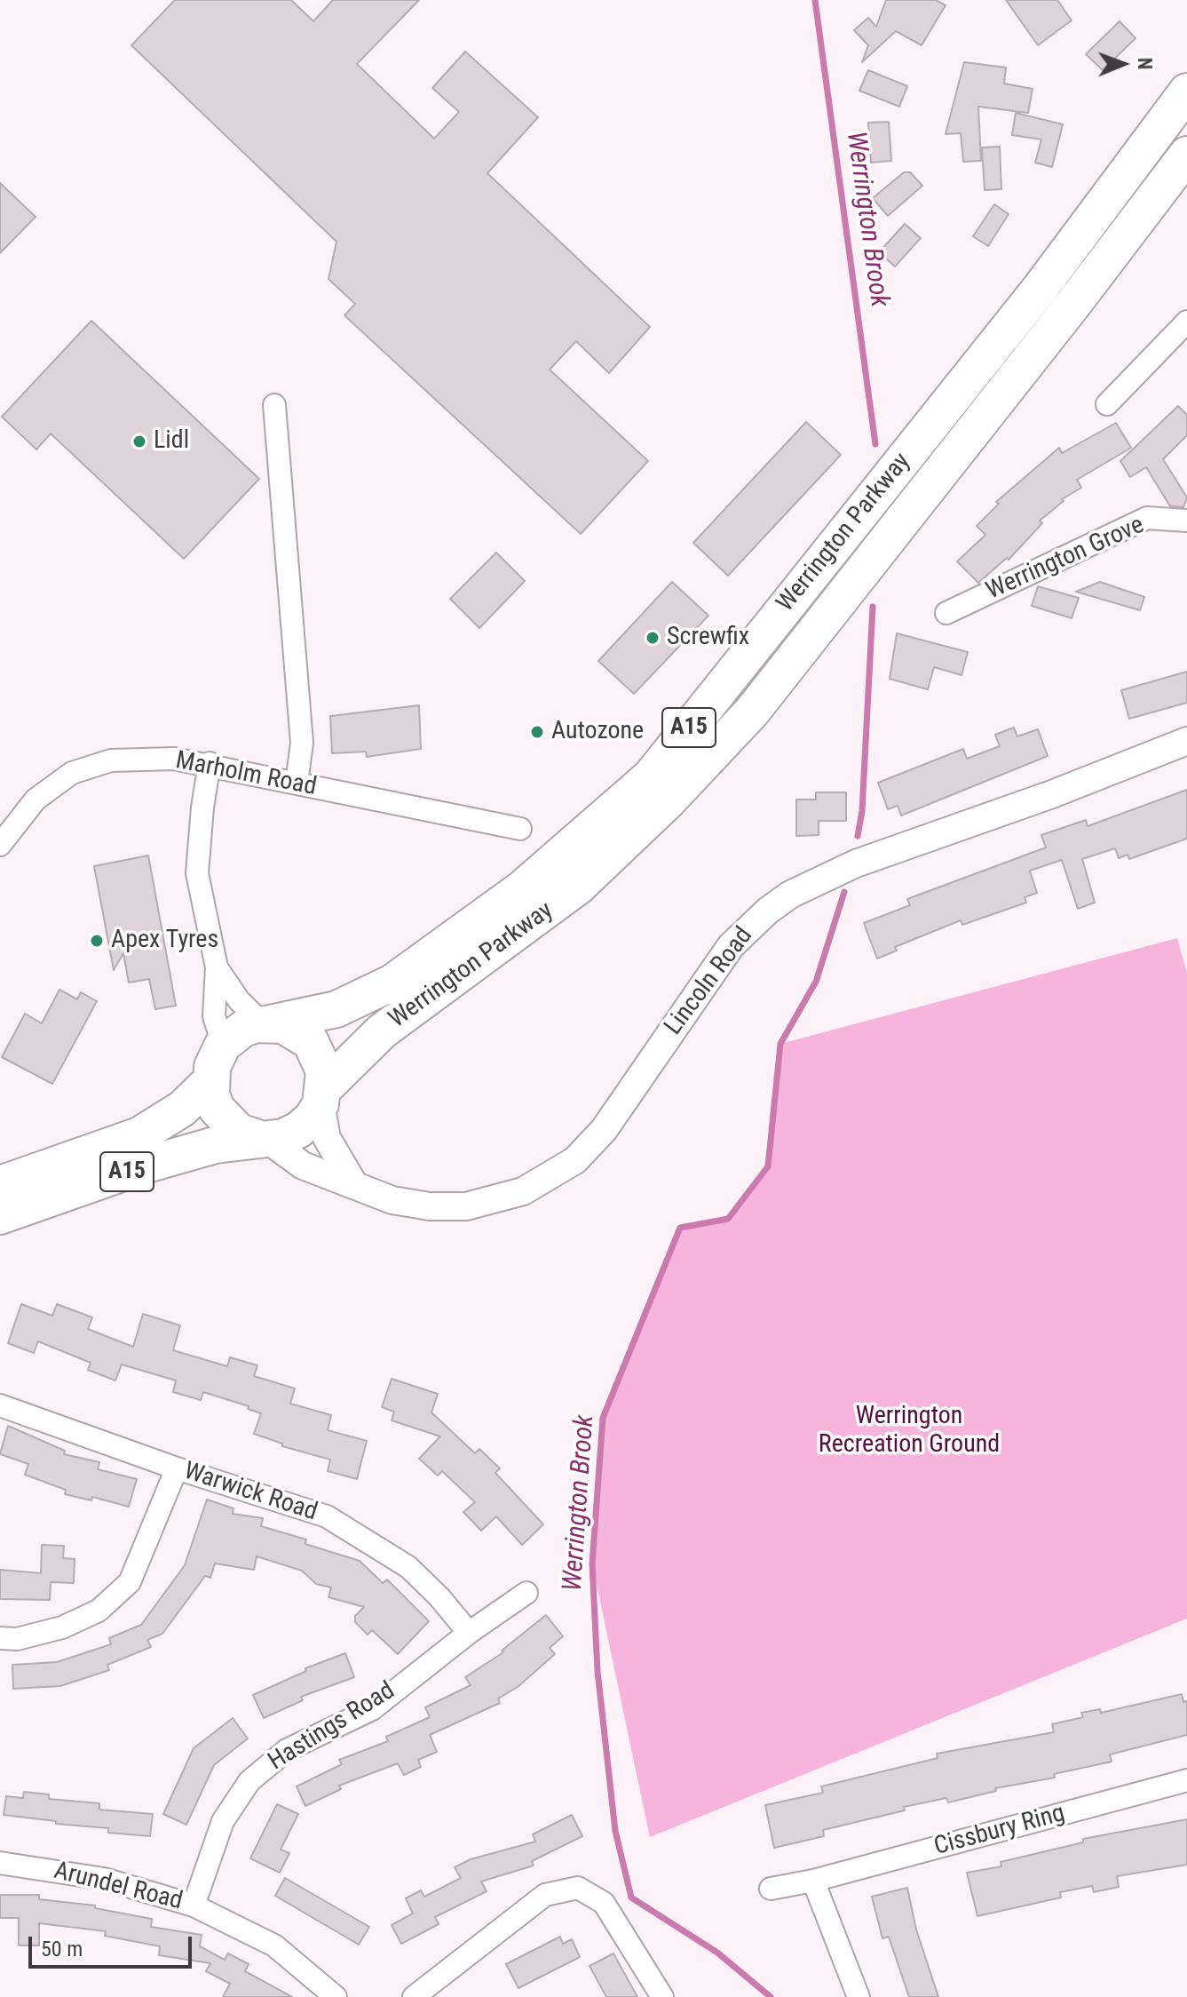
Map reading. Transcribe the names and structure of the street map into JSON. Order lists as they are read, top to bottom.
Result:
{
  "streets": {
    "highway": ["Werrington Parkway", "A15"],
    "street": [
      "Werrington Grove",
      "Marholm Road",
      "Lincoln Road",
      "Warwick Road",
      "Hastings Road",
      "Cissbury Ring",
      "Arundel Road"
    ]
  },
  "crossings": [
    ["Werrington Parkway", "A15"],
    ["Werrington Parkway", "Lincoln Road"],
    ["A15", "Lincoln Road"],
    ["Warwick Road", "Hastings Road"],
    ["Hastings Road", "Arundel Road"]
  ],
  "water": ["Werrington Brook"],
  "parks": ["Werrington Recreation Ground"],
  "places": [
    "Lidl",
    "Screwfix",
    "Autozone",
    "Apex Tyres"
  ],
  "scale_bar": "50 m",
  "north": "right"
}
